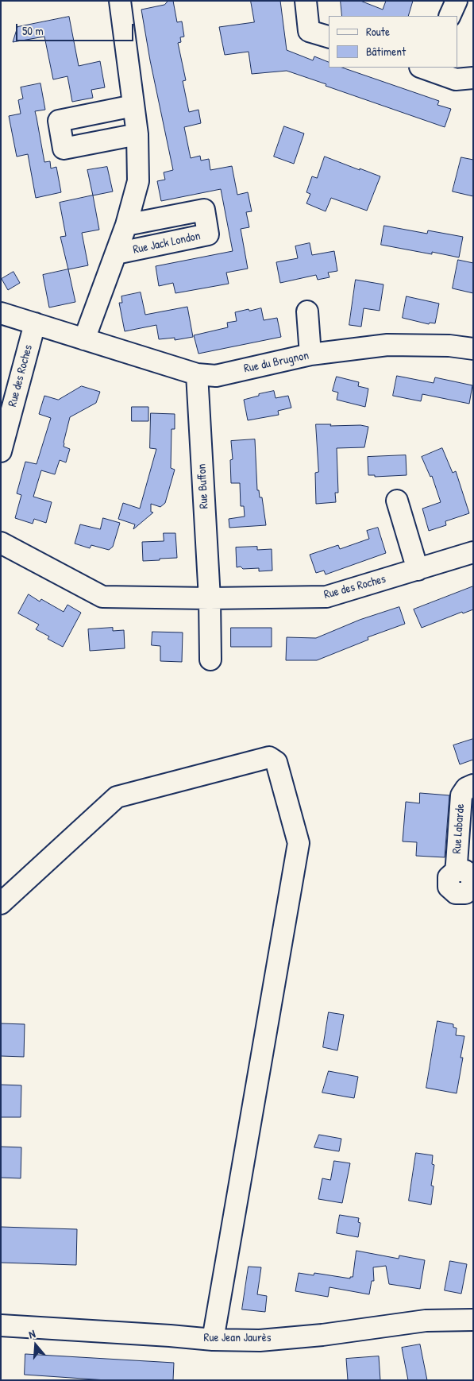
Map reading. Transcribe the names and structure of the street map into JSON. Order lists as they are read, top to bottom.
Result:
{
  "streets": {
    "street": [
      "Rue Jack London",
      "Rue du Brugnon",
      "Rue des Roches",
      "Rue Buffon",
      "Rue Labarde",
      "Rue Jean Jaurès"
    ]
  },
  "crossings": [
    ["Rue Jack London", "Rue du Brugnon"],
    ["Rue du Brugnon", "Rue des Roches"],
    ["Rue du Brugnon", "Rue Buffon"],
    ["Rue des Roches", "Rue Buffon"]
  ],
  "legend": ["Route", "Bâtiment"],
  "scale_bar": "50 m",
  "north": "top"
}
